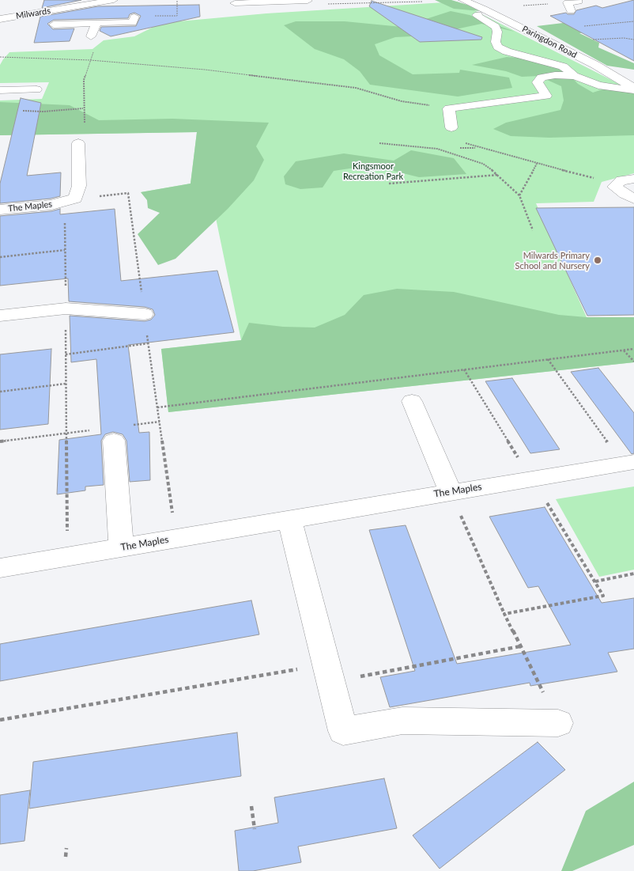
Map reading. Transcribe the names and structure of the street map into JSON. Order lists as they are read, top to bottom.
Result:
{
  "streets": {
    "street": ["Milwards", "Paringdon Road", "The Maples"]
  },
  "parks": ["Kingsmoor Recreation Park"],
  "places": ["Milwards Primary School and Nursery"]
}
